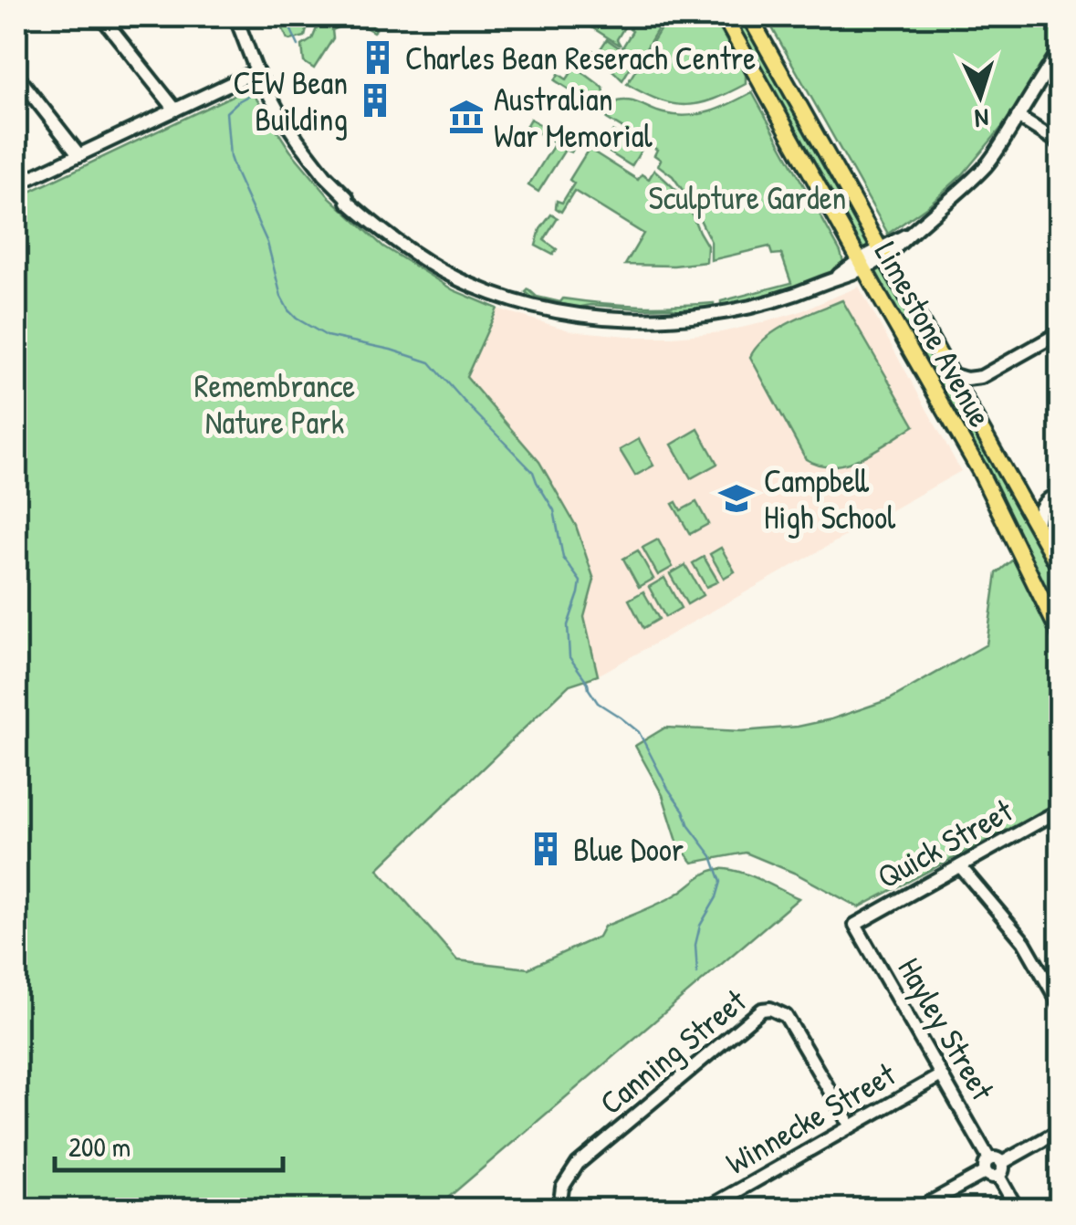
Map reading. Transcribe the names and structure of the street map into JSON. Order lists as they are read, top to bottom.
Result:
{
  "streets": {
    "main road": ["Limestone Avenue"],
    "street": [
      "Quick Street",
      "Hayley Street",
      "Canning Street",
      "Winnecke Street"
    ]
  },
  "crossings": [
    ["Quick Street", "Hayley Street"],
    ["Hayley Street", "Winnecke Street"],
    ["Canning Street", "Winnecke Street"]
  ],
  "parks": ["Sculpture Garden", "Remembrance Nature Park"],
  "places": {
    "building": ["Charles Bean Reserach Centre", "CEW Bean Building", "Blue Door"],
    "museum": ["Australian War Memorial"],
    "school or university": ["Campbell High School"]
  },
  "scale_bar": "200 m",
  "north": "bottom"
}
